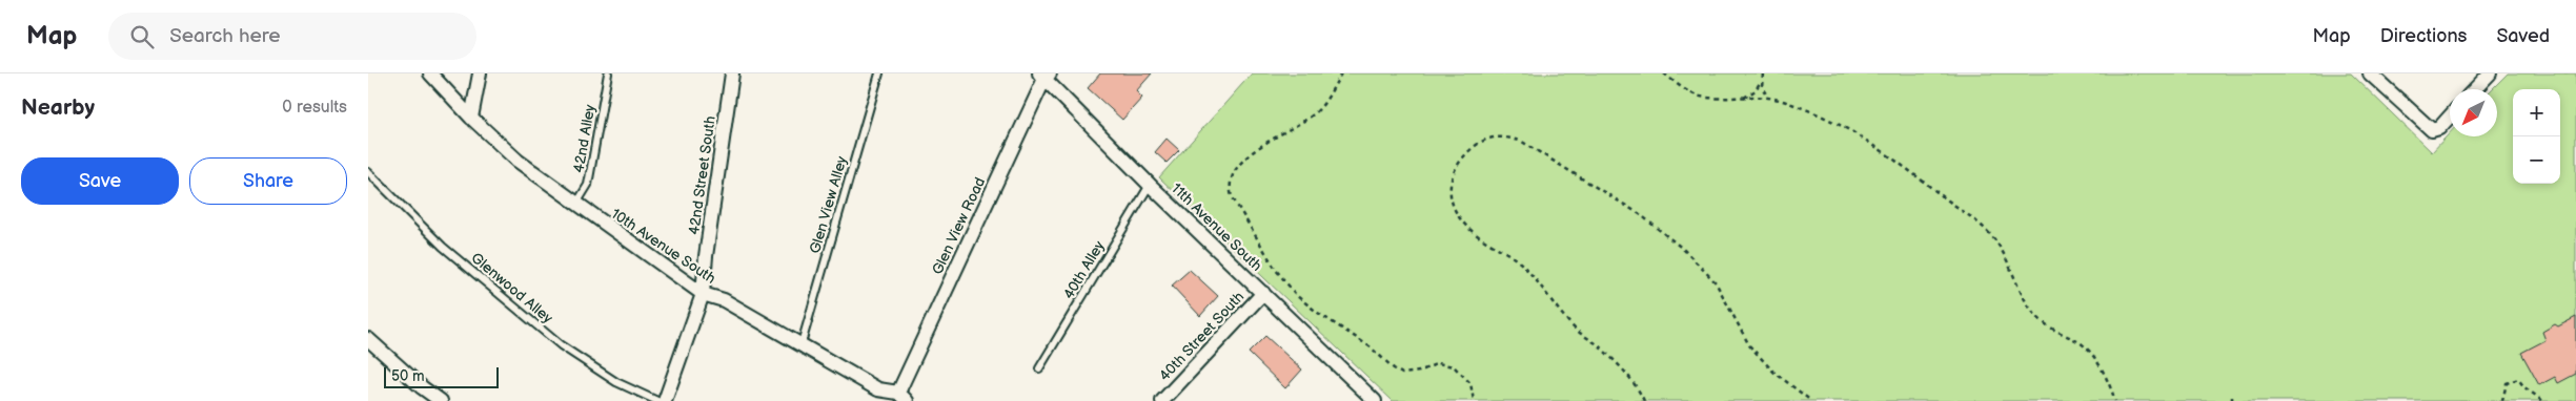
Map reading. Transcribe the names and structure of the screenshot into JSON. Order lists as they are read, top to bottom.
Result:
{
  "streets": {
    "street": [
      "42nd Street South",
      "Glen View Road",
      "11th Avenue South",
      "10th Avenue South",
      "40th Street South"
    ],
    "lane": [
      "42nd Alley",
      "Glen View Alley",
      "40th Alley",
      "Glenwood Alley"
    ]
  },
  "crossings": [
    ["42nd Alley", "10th Avenue South"],
    ["42nd Street South", "10th Avenue South"],
    ["Glen View Alley", "10th Avenue South"],
    ["Glen View Road", "11th Avenue South"],
    ["Glen View Road", "10th Avenue South"],
    ["11th Avenue South", "40th Alley"],
    ["11th Avenue South", "40th Street South"]
  ],
  "scale_bar": "50 m",
  "north": "bottom left",
  "page": {
    "header": "Map",
    "search": "Search here",
    "nav": ["Map", "Directions", "Saved"],
    "heading": ["Nearby", "0 results"],
    "map_buttons": ["+", "−"],
    "buttons": ["Save", "Share"],
    "scale": "50 m"
  }
}
